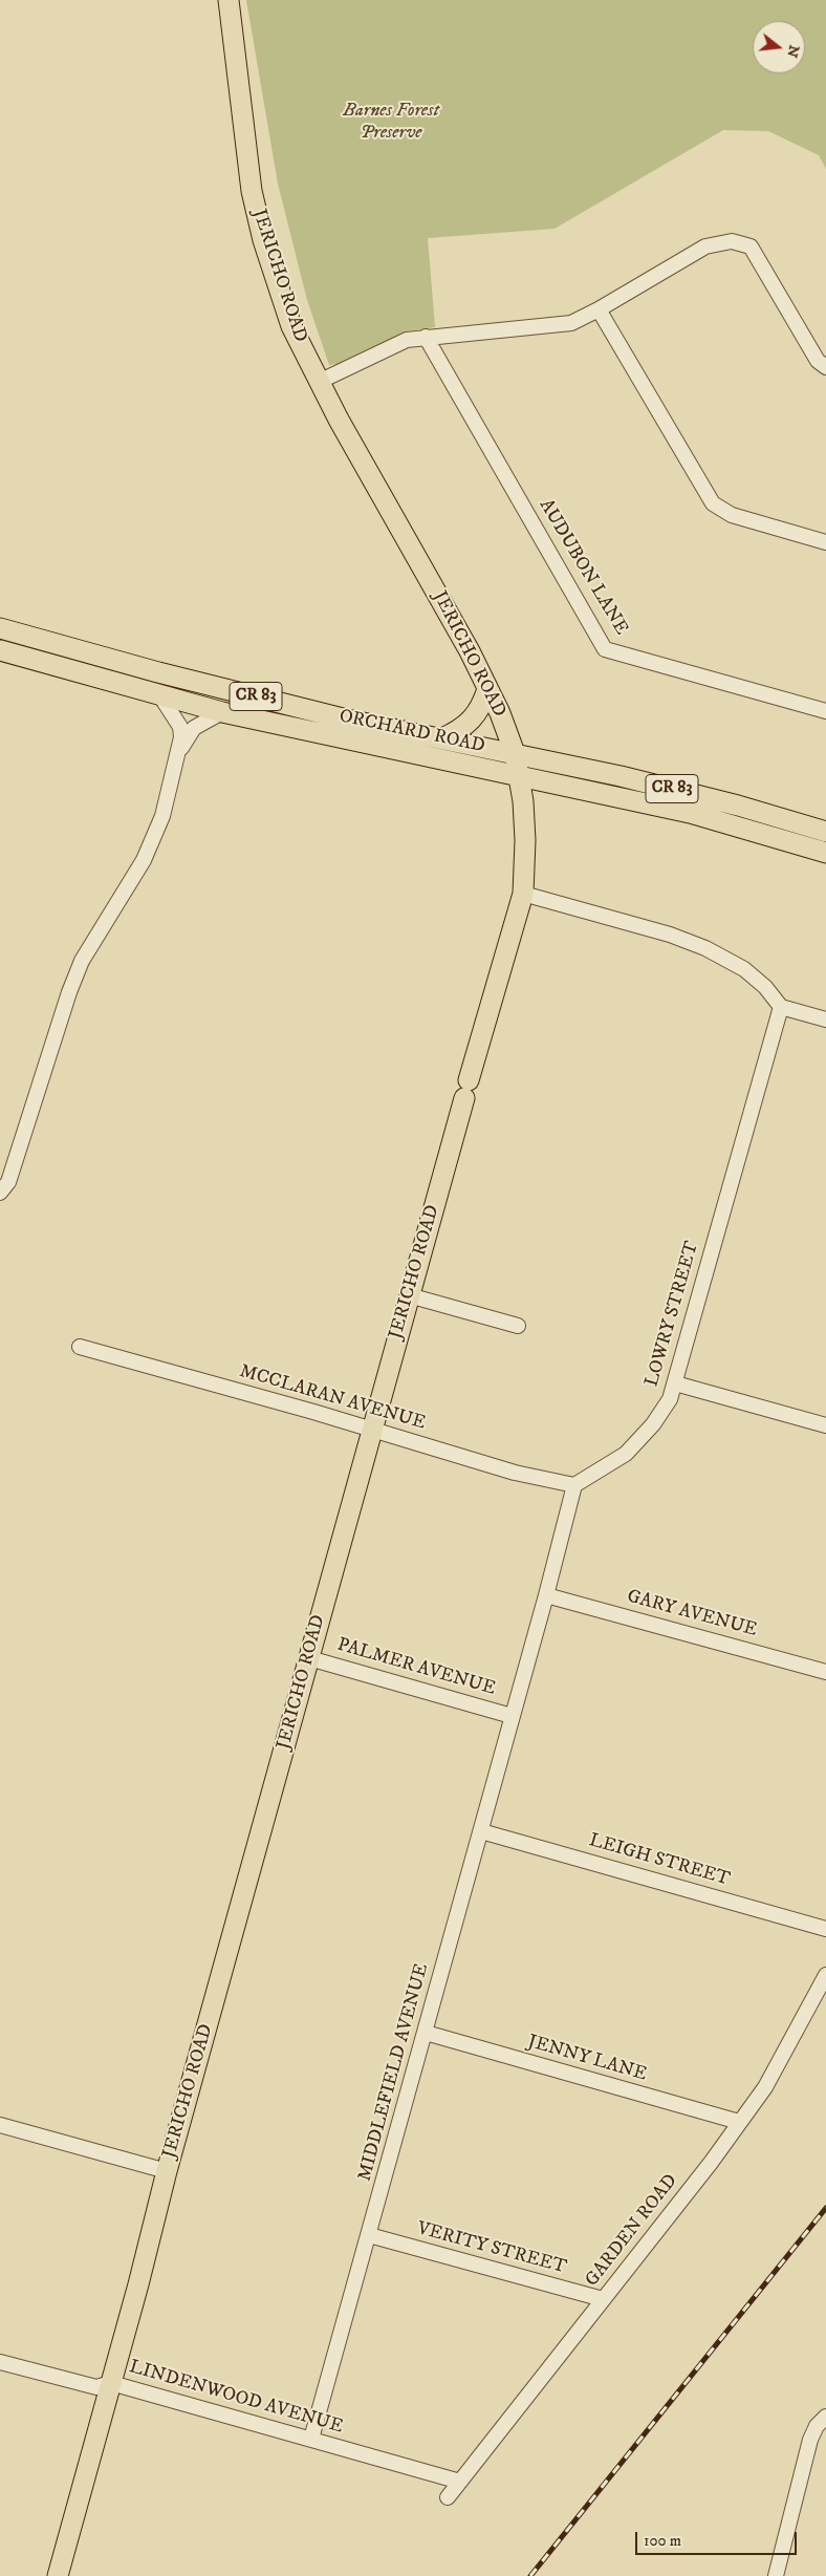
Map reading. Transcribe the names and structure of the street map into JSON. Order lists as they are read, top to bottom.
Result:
{
  "streets": {
    "main road": ["JERICHO ROAD", "CR 83", "ORCHARD ROAD"],
    "street": [
      "AUDUBON LANE",
      "LOWRY STREET",
      "MCCLARAN AVENUE",
      "GARY AVENUE",
      "PALMER AVENUE",
      "LEIGH STREET",
      "JENNY LANE",
      "MIDDLEFIELD AVENUE",
      "GARDEN ROAD",
      "VERITY STREET",
      "LINDENWOOD AVENUE"
    ]
  },
  "crossings": [
    ["JERICHO ROAD", "ORCHARD ROAD"],
    ["JERICHO ROAD", "MCCLARAN AVENUE"],
    ["JERICHO ROAD", "PALMER AVENUE"],
    ["JERICHO ROAD", "LINDENWOOD AVENUE"],
    ["LOWRY STREET", "MCCLARAN AVENUE"],
    ["PALMER AVENUE", "MIDDLEFIELD AVENUE"],
    ["LEIGH STREET", "MIDDLEFIELD AVENUE"],
    ["JENNY LANE", "MIDDLEFIELD AVENUE"],
    ["JENNY LANE", "GARDEN ROAD"],
    ["MIDDLEFIELD AVENUE", "VERITY STREET"],
    ["MIDDLEFIELD AVENUE", "LINDENWOOD AVENUE"],
    ["GARDEN ROAD", "VERITY STREET"],
    ["GARDEN ROAD", "LINDENWOOD AVENUE"]
  ],
  "parks": ["Barnes Forest Preserve"],
  "scale_bar": "100 m",
  "north": "right"
}
